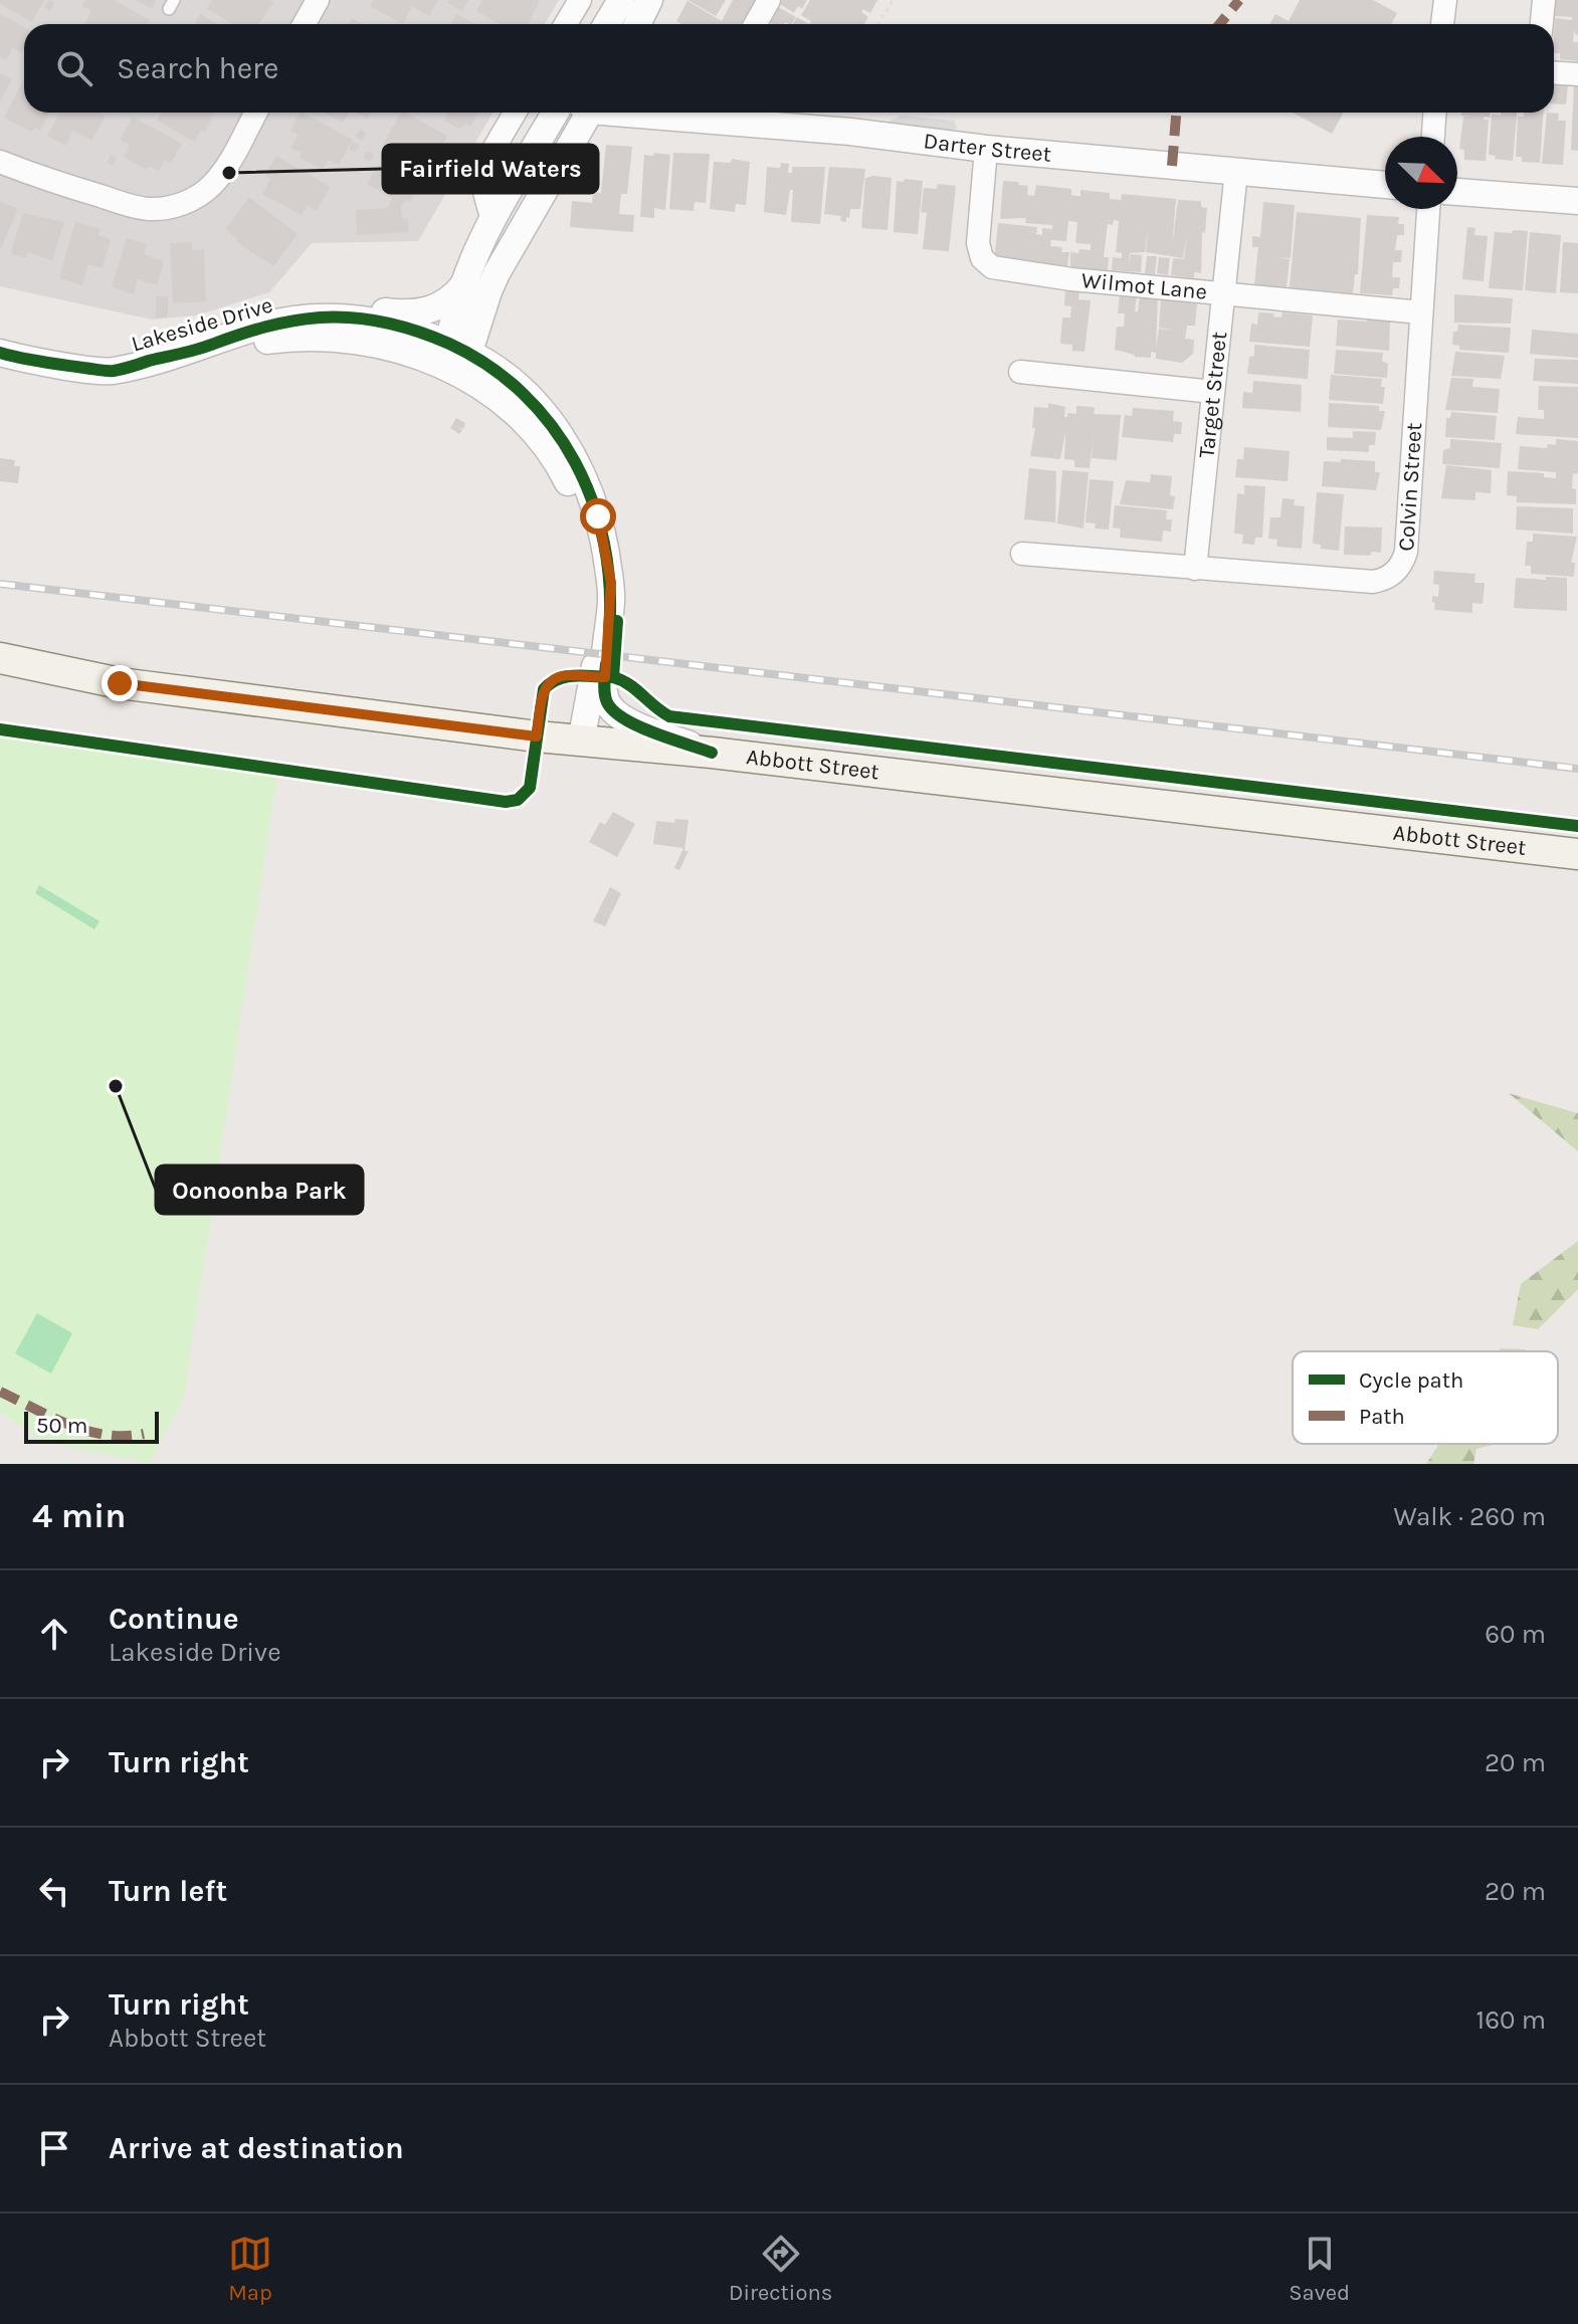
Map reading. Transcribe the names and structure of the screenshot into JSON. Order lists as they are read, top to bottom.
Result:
{
  "streets": {
    "main road": ["Abbott Street"],
    "street": [
      "Darter Street",
      "Wilmot Lane",
      "Lakeside Drive",
      "Target Street",
      "Colvin Street"
    ]
  },
  "crossings": [
    ["Darter Street", "Wilmot Lane"],
    ["Darter Street", "Target Street"],
    ["Wilmot Lane", "Target Street"],
    ["Wilmot Lane", "Colvin Street"],
    ["Lakeside Drive", "Abbott Street"],
    ["Target Street", "Colvin Street"]
  ],
  "places": ["Fairfield Waters", "Oonoonba Park"],
  "legend": ["Cycle path", "Path"],
  "scale_bar": "50 m",
  "north": "bottom right",
  "page": {
    "search": "Search here",
    "scale": "50 m",
    "heading": ["4 min", "Walk · 260 m"],
    "list": [
      ["Continue", "Lakeside Drive", "60 m"],
      ["Turn right", "20 m"],
      ["Turn left", "20 m"],
      ["Turn right", "Abbott Street", "160 m"],
      "Arrive at destination"
    ],
    "nav": ["Map", "Directions", "Saved"]
  }
}
